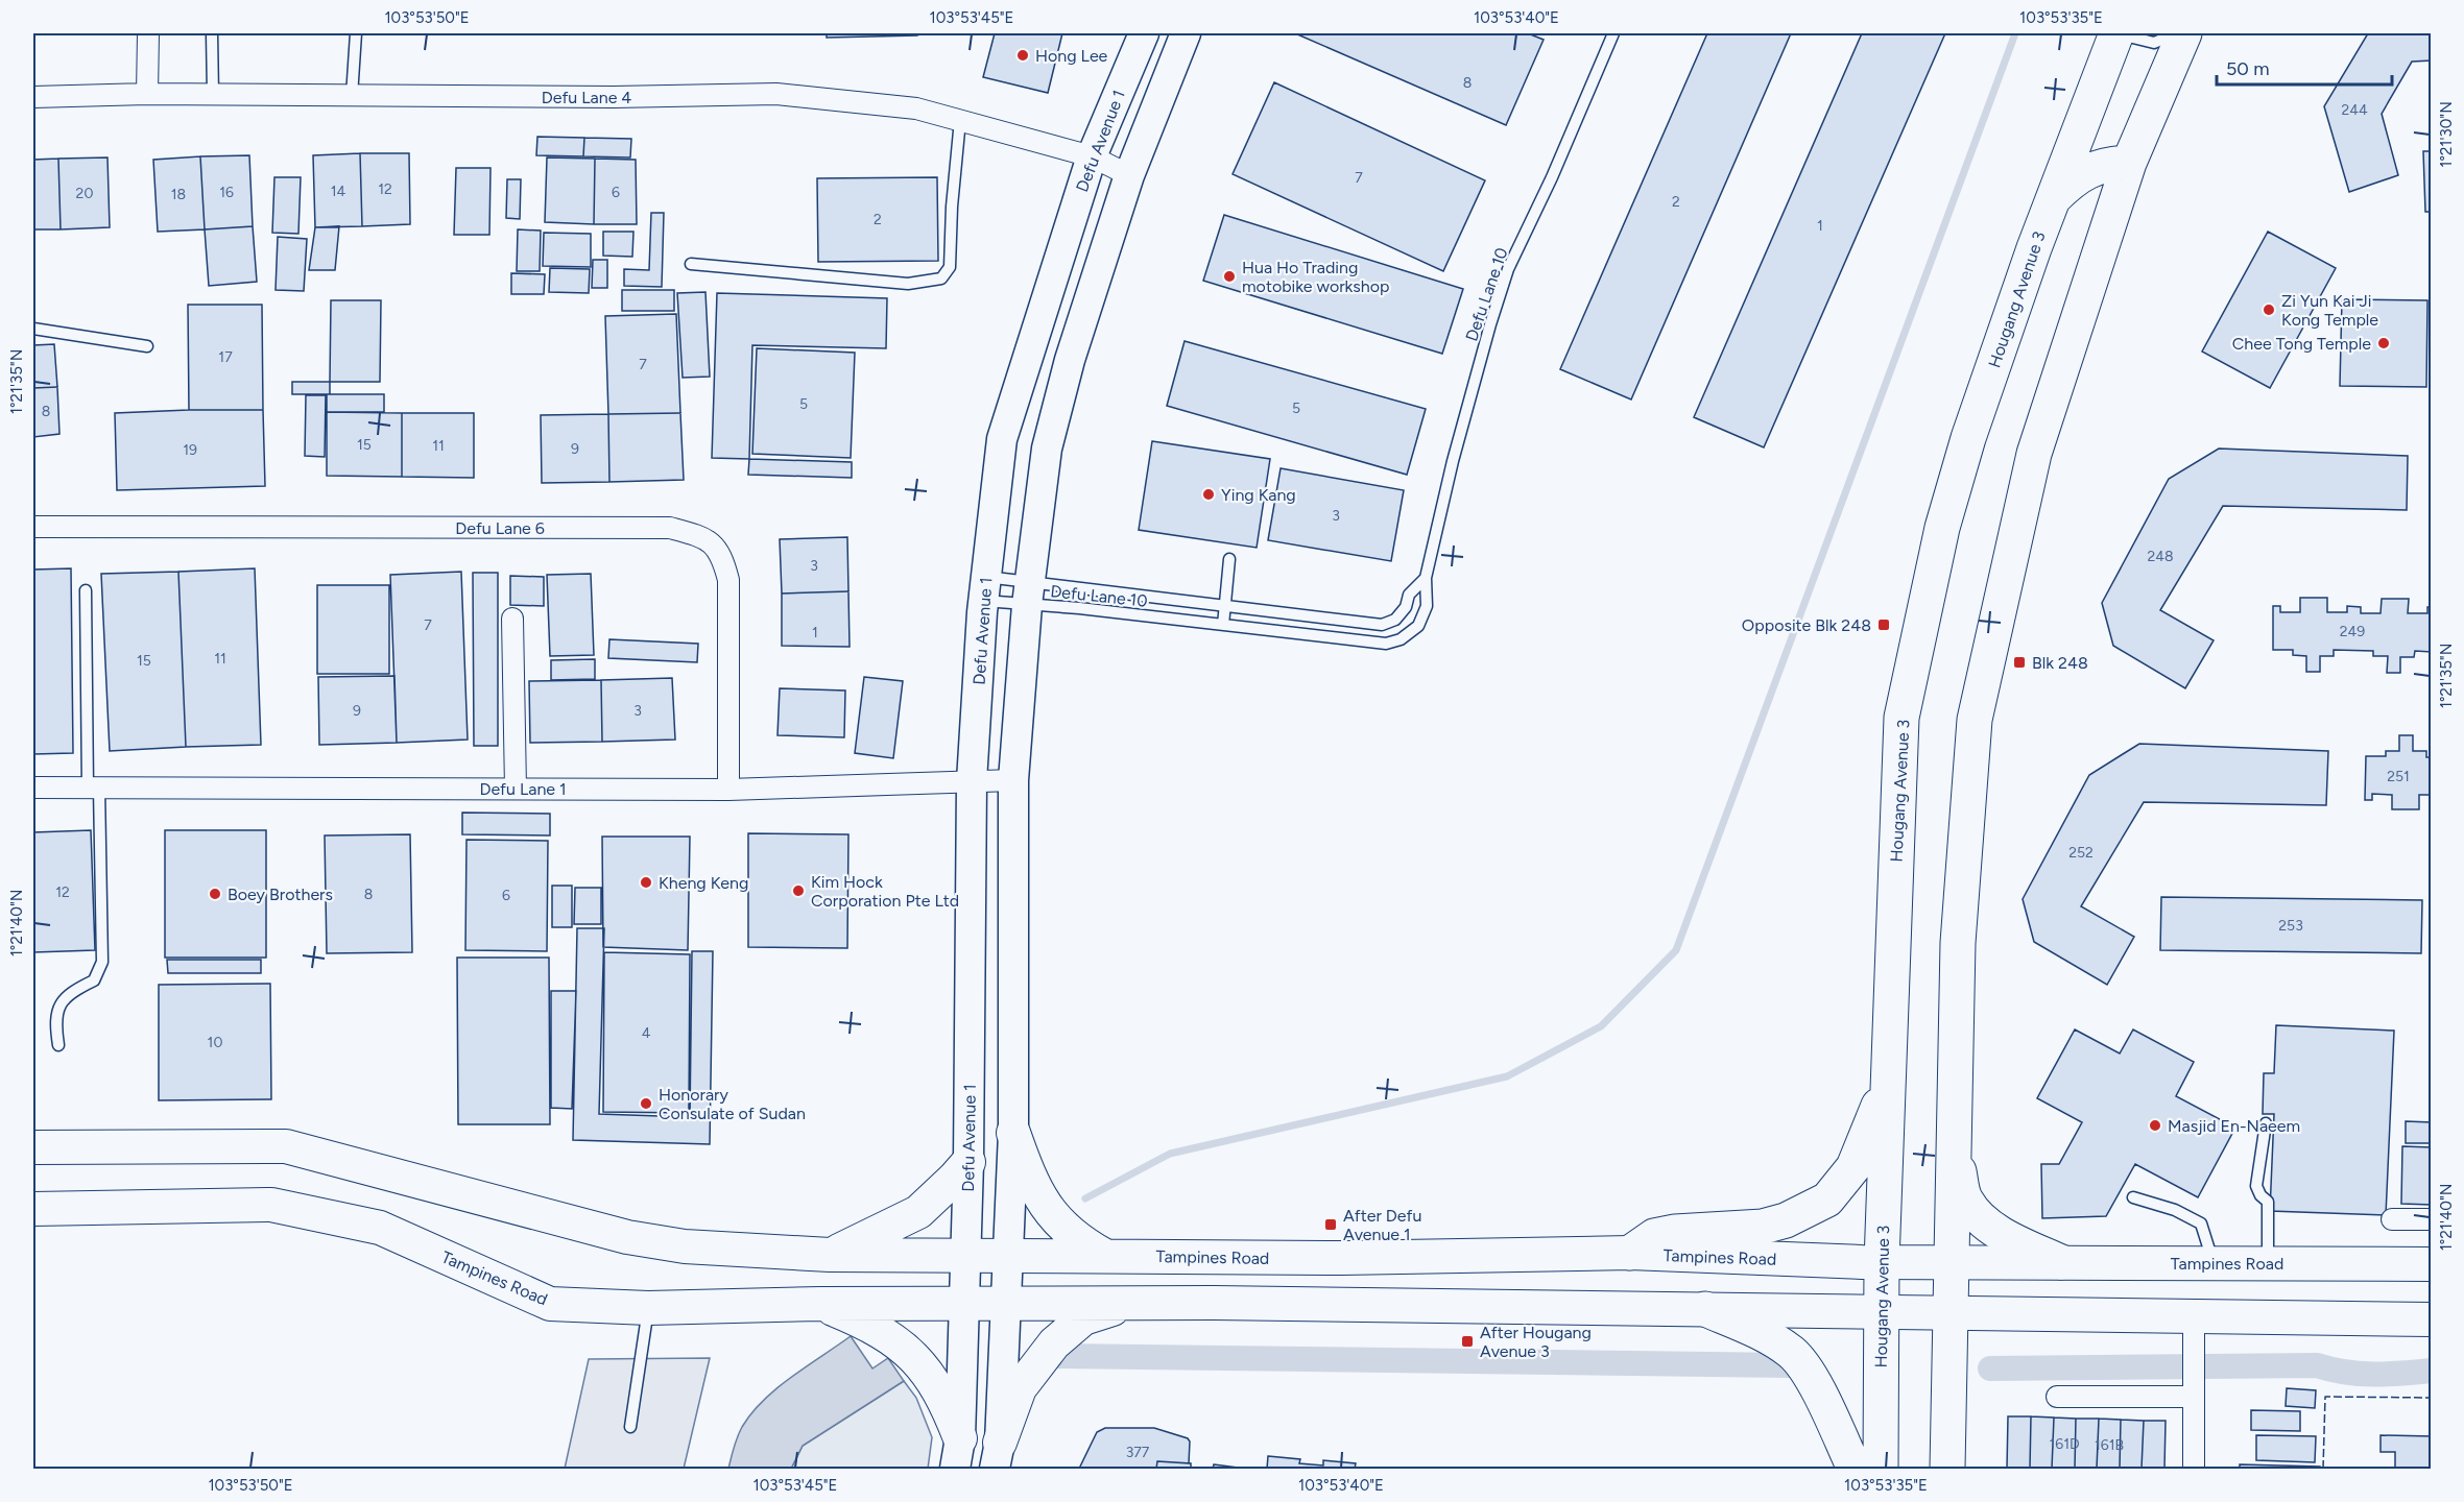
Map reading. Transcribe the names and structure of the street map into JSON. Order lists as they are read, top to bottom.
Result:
{
  "streets": {
    "highway": ["Hougang Avenue 3"],
    "main road": ["Defu Avenue 1", "Tampines Road"],
    "street": ["Defu Lane 4", "Defu Lane 6", "Defu Lane 1"],
    "lane": ["Defu Lane 10"]
  },
  "crossings": [
    ["Defu Lane 4", "Defu Avenue 1"],
    ["Defu Avenue 1", "Defu Lane 10"],
    ["Defu Avenue 1", "Defu Lane 1"],
    ["Defu Avenue 1", "Tampines Road"],
    ["Hougang Avenue 3", "Tampines Road"],
    ["Defu Lane 6", "Defu Lane 1"]
  ],
  "places": {
    "other": [
      "Hong Lee",
      "Hua Ho Trading motobike workshop",
      "Zi Yun Kai Ji Kong Temple",
      "Chee Tong Temple",
      "Ying Kang",
      "Kheng Keng",
      "Kim Hock Corporation Pte Ltd",
      "Boey Brothers",
      "Honorary Consulate of Sudan",
      "Masjid En-Naeem"
    ],
    "transit": [
      "Opposite Blk 248",
      "Blk 248",
      "After Defu Avenue 1",
      "After Hougang Avenue 3"
    ]
  },
  "house_numbers": [
    "8",
    "244",
    "7",
    "12",
    "14",
    "16",
    "6",
    "20",
    "18",
    "2",
    "2",
    "1",
    "17",
    "7",
    "5",
    "5",
    "8",
    "15",
    "11",
    "9",
    "19",
    "3",
    "248",
    "3",
    "7",
    "249",
    "1",
    "11",
    "15",
    "9",
    "3",
    "251",
    "252",
    "12",
    "8",
    "6",
    "253",
    "4",
    "10",
    "161D",
    "161B",
    "377"
  ],
  "scale_bar": "50 m",
  "coordinates": [
    "103°53'50\"E",
    "103°53'45\"E",
    "103°53'40\"E",
    "103°53'35\"E",
    "1°21'30\"N",
    "1°21'35\"N",
    "1°21'40\"N"
  ]
}
